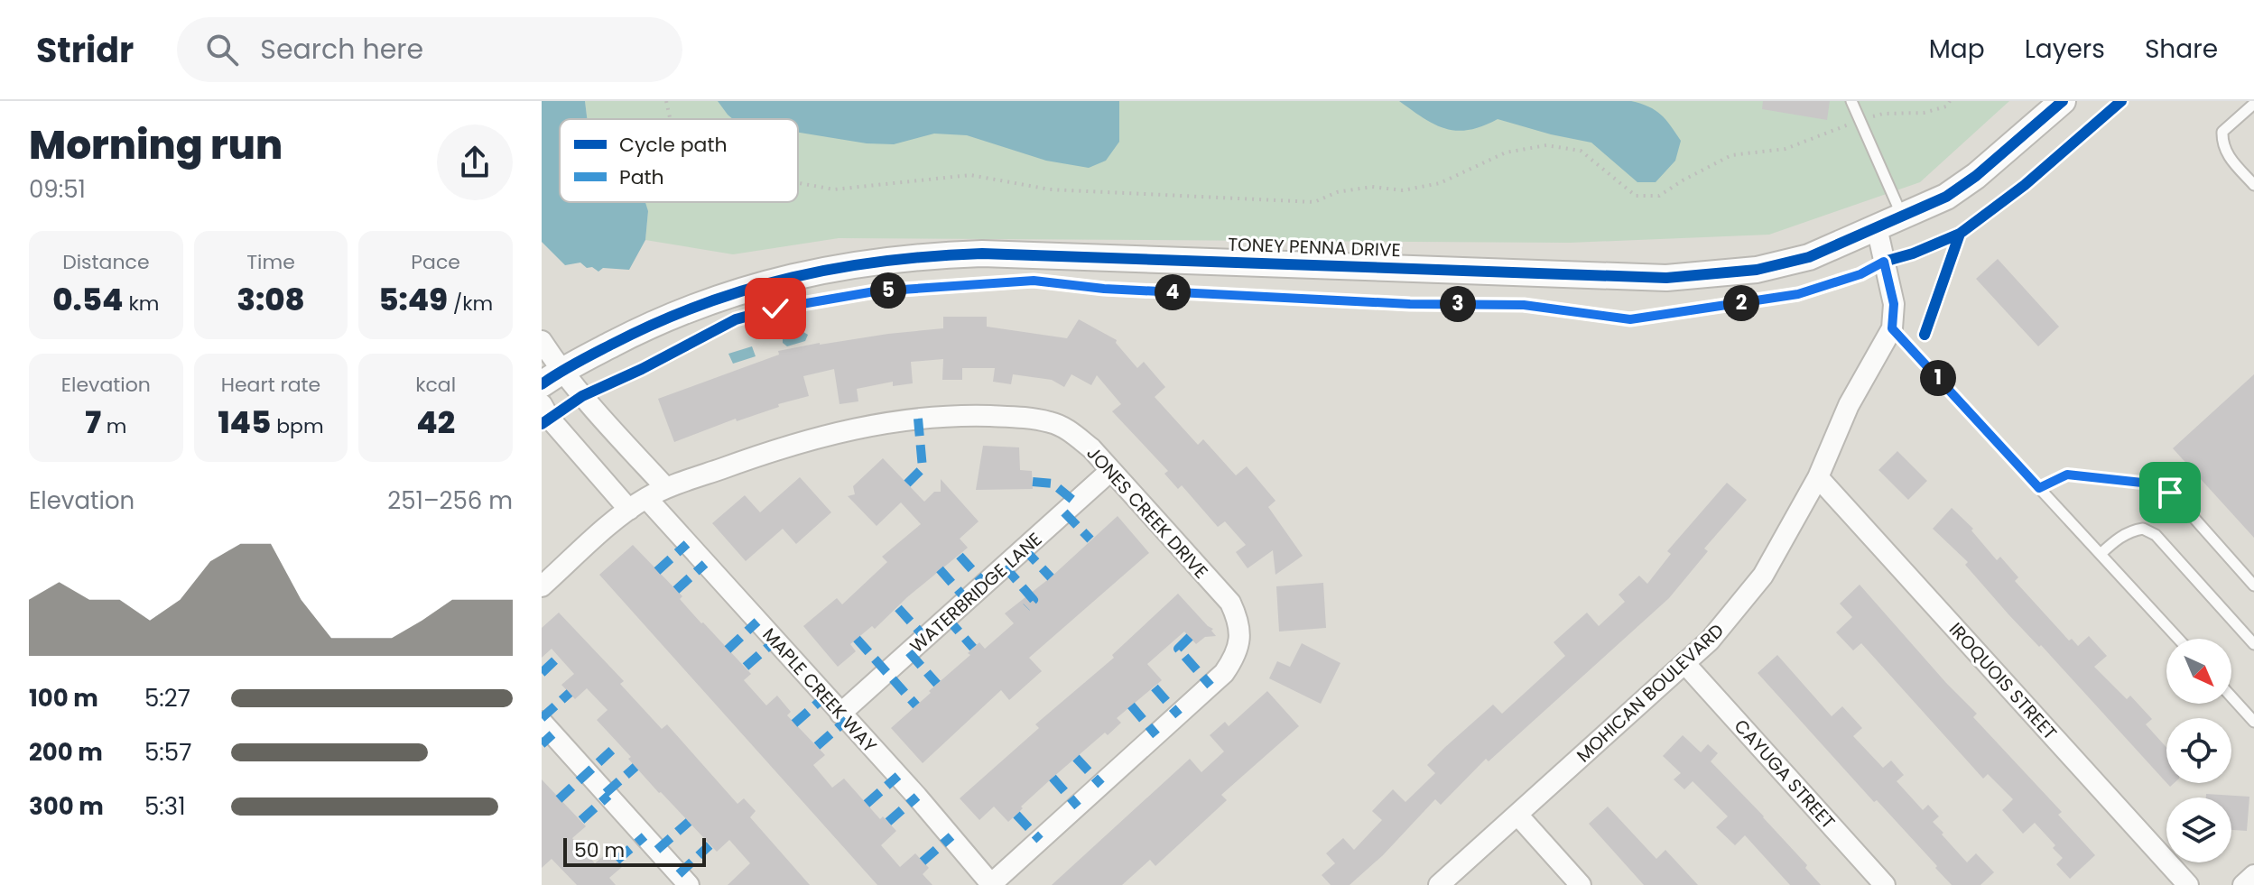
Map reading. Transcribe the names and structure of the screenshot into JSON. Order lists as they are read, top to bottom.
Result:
{
  "streets": {
    "street": [
      "TONEY PENNA DRIVE",
      "JONES CREEK DRIVE",
      "WATERBRIDGE LANE",
      "IROQUOIS STREET",
      "MAPLE CREEK WAY",
      "MOHICAN BOULEVARD",
      "CAYUGA STREET"
    ]
  },
  "crossings": [
    ["JONES CREEK DRIVE", "WATERBRIDGE LANE"],
    ["JONES CREEK DRIVE", "MAPLE CREEK WAY"],
    ["WATERBRIDGE LANE", "MAPLE CREEK WAY"],
    ["IROQUOIS STREET", "MOHICAN BOULEVARD"],
    ["MOHICAN BOULEVARD", "CAYUGA STREET"]
  ],
  "legend": ["Cycle path", "Path"],
  "scale_bar": "50 m",
  "north": "bottom right",
  "page": {
    "header": "Stridr",
    "search": "Search here",
    "nav": ["Map", "Layers", "Share"],
    "heading": ["Morning run", "09:51"],
    "stats": [
      ["Distance", "0.54 km"],
      ["Time", "3:08"],
      ["Pace", "5:49 /km"],
      ["Elevation", "7 m"],
      ["Heart rate", "145 bpm"],
      ["kcal", "42"]
    ],
    "pins": [
      "5",
      "4",
      "2",
      "3",
      "1"
    ],
    "chart": ["Elevation", "251–256 m"],
    "list": [
      {
        "name": "100 m",
        "note": "5:27"
      },
      {
        "name": "200 m",
        "note": "5:57"
      },
      {
        "name": "300 m",
        "note": "5:31"
      }
    ],
    "scale": "50 m"
  }
}
